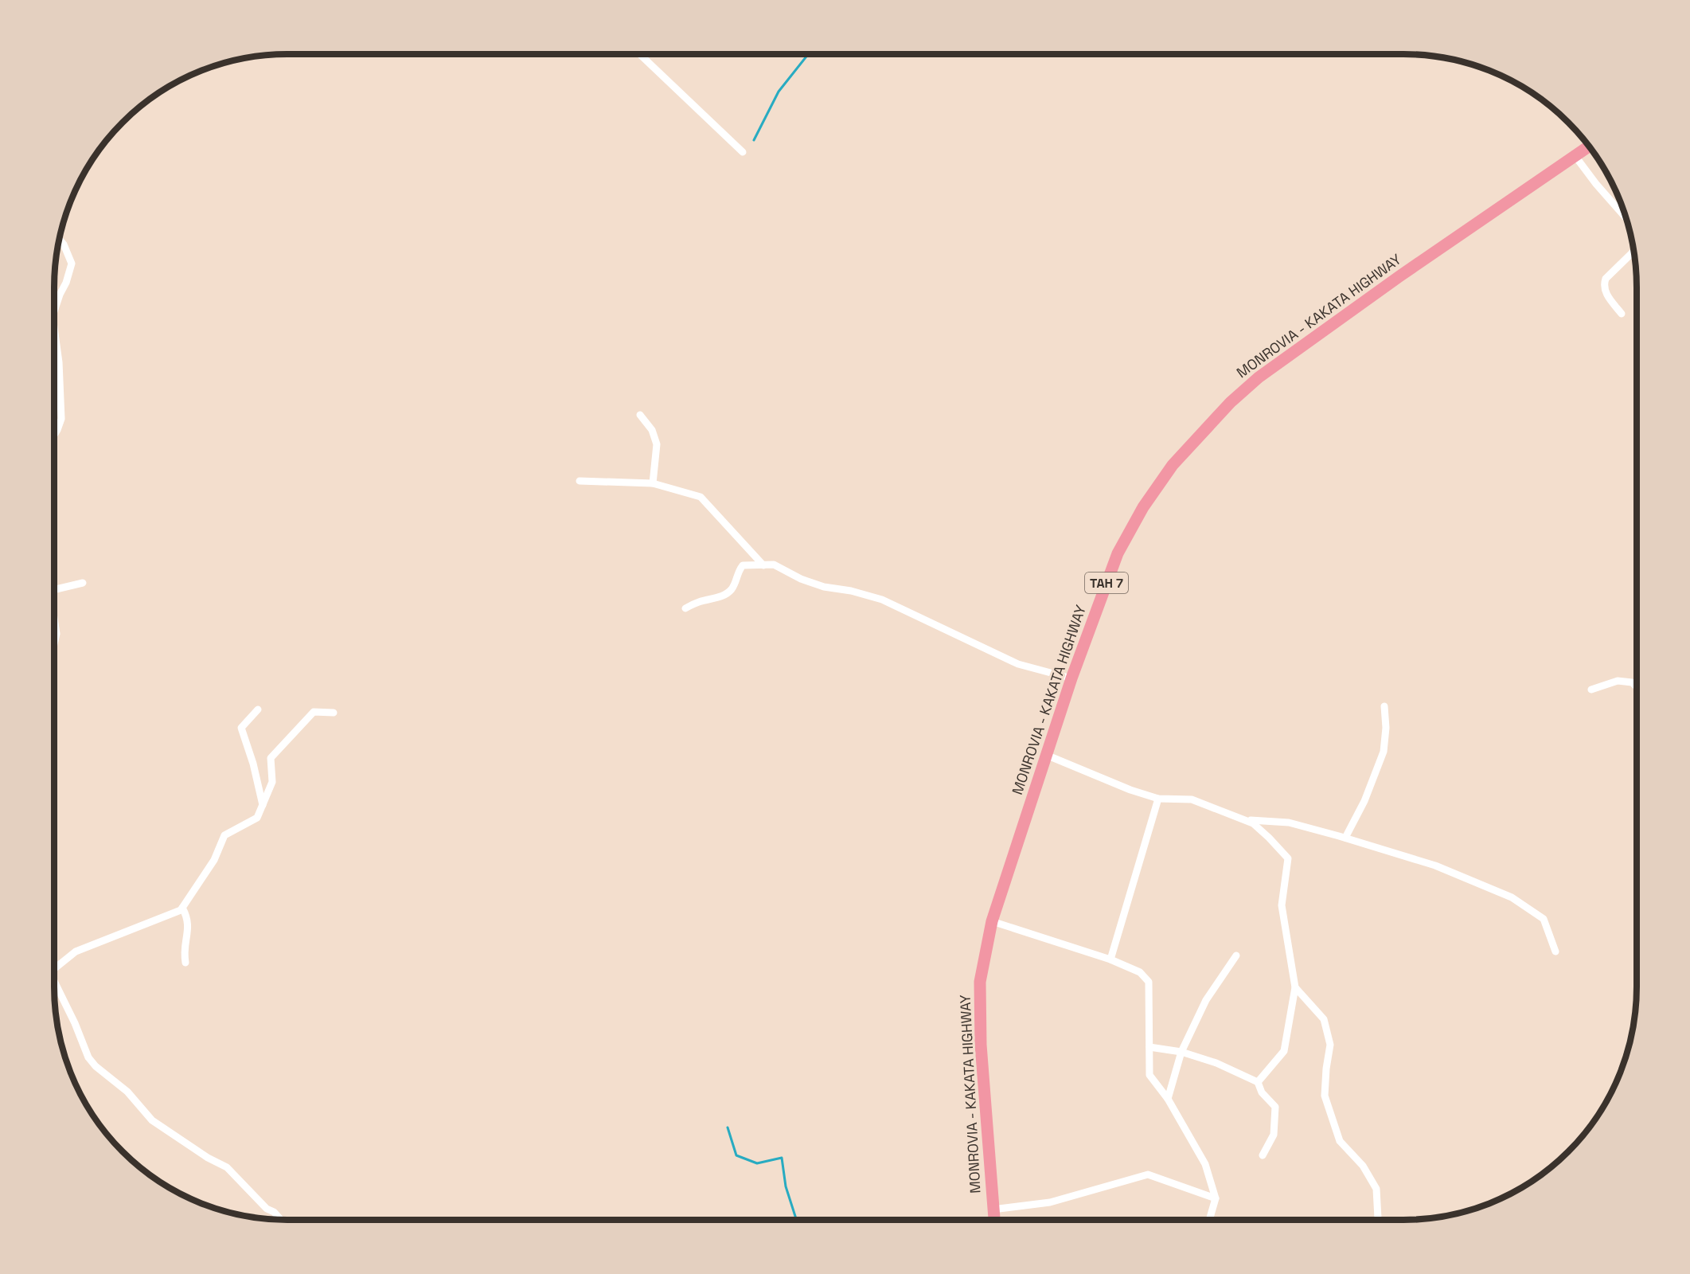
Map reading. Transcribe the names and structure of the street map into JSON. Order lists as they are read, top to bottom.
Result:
{
  "streets": {
    "highway": ["MONROVIA - KAKATA HIGHWAY", "TAH 7"]
  }
}
